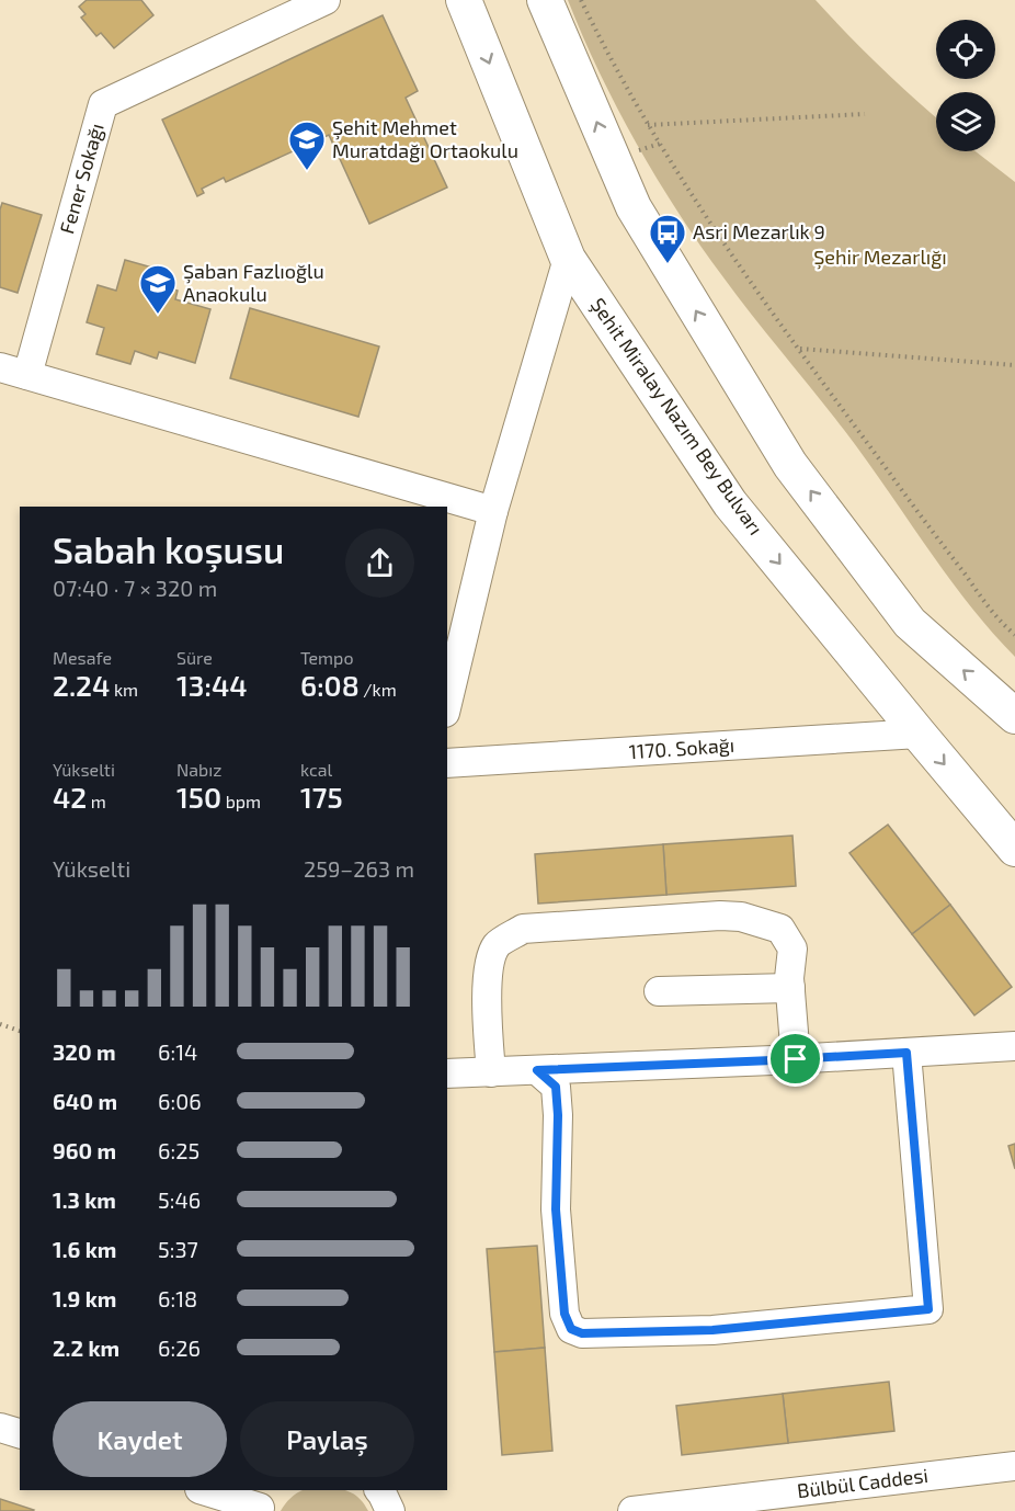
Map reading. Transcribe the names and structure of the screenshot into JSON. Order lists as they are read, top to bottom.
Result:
{
  "streets": {
    "main road": ["Şehit Miralay Nazım Bey Bulvarı"],
    "street": ["Fener Sokağı", "1170. Sokağı", "Bülbül Caddesi"]
  },
  "crossings": [
    ["Şehit Miralay Nazım Bey Bulvarı", "1170. Sokağı"]
  ],
  "parks": ["Şehir Mezarlığı"],
  "places": {
    "school or university": ["Şehit Mehmet Muratdağı Ortaokulu", "Şaban Fazlıoğlu Anaokulu"],
    "bus stop": ["Asri Mezarlık 9"]
  },
  "page": {
    "heading": ["Sabah koşusu", "07:40 · 7 × 320 m"],
    "stats": [
      ["Mesafe", "2.24 km"],
      ["Süre", "13:44"],
      ["Tempo", "6:08 /km"],
      ["Yükselti", "42 m"],
      ["Nabız", "150 bpm"],
      ["kcal", "175"]
    ],
    "chart": ["Yükselti", "259–263 m"],
    "list": [
      {
        "name": "320 m",
        "note": "6:14"
      },
      {
        "name": "640 m",
        "note": "6:06"
      },
      {
        "name": "960 m",
        "note": "6:25"
      },
      {
        "name": "1.3 km",
        "note": "5:46"
      },
      {
        "name": "1.6 km",
        "note": "5:37"
      },
      {
        "name": "1.9 km",
        "note": "6:18"
      },
      {
        "name": "2.2 km",
        "note": "6:26"
      }
    ],
    "buttons": ["Kaydet", "Paylaş"]
  }
}
